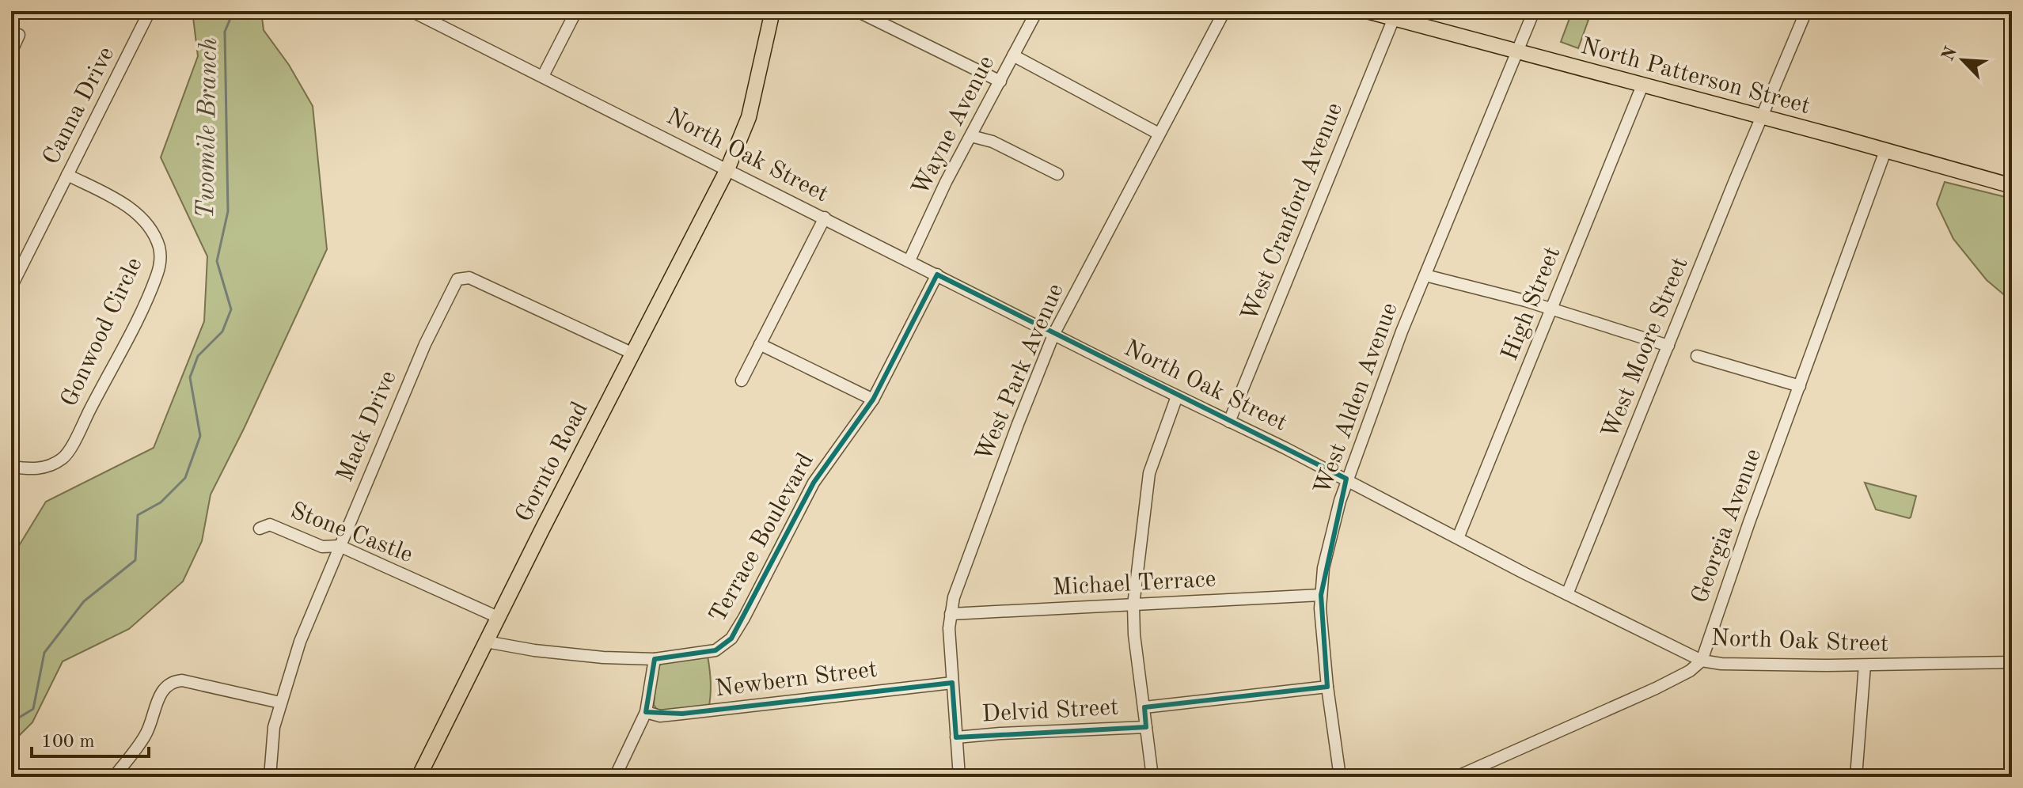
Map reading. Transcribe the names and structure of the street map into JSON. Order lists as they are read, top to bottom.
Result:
{
  "streets": {
    "main road": ["North Patterson Street", "Gornto Road"],
    "street": [
      "Canna Drive",
      "Wayne Avenue",
      "North Oak Street",
      "West Cranford Avenue",
      "High Street",
      "Gonwood Circle",
      "West Moore Street",
      "West Park Avenue",
      "West Alden Avenue",
      "Mack Drive",
      "Georgia Avenue",
      "Stone Castle",
      "Terrace Boulevard",
      "Michael Terrace",
      "Newbern Street",
      "Delvid Street"
    ]
  },
  "crossings": [
    ["North Patterson Street", "West Cranford Avenue"],
    ["North Patterson Street", "High Street"],
    ["North Patterson Street", "West Moore Street"],
    ["North Patterson Street", "West Alden Avenue"],
    ["North Patterson Street", "Georgia Avenue"],
    ["Canna Drive", "Gonwood Circle"],
    ["Wayne Avenue", "North Oak Street"],
    ["North Oak Street", "West Cranford Avenue"],
    ["North Oak Street", "High Street"],
    ["North Oak Street", "West Moore Street"],
    ["North Oak Street", "West Park Avenue"],
    ["North Oak Street", "West Alden Avenue"],
    ["North Oak Street", "Gornto Road"],
    ["North Oak Street", "Georgia Avenue"],
    ["North Oak Street", "Terrace Boulevard"],
    ["West Park Avenue", "Michael Terrace"],
    ["West Park Avenue", "Newbern Street"],
    ["West Park Avenue", "Delvid Street"],
    ["West Alden Avenue", "Michael Terrace"],
    ["West Alden Avenue", "Delvid Street"],
    ["Mack Drive", "Gornto Road"],
    ["Mack Drive", "Stone Castle"],
    ["Gornto Road", "Stone Castle"],
    ["Gornto Road", "Terrace Boulevard"]
  ],
  "water": ["Twomile Branch"],
  "scale_bar": "100 m",
  "north": "top left"
}
